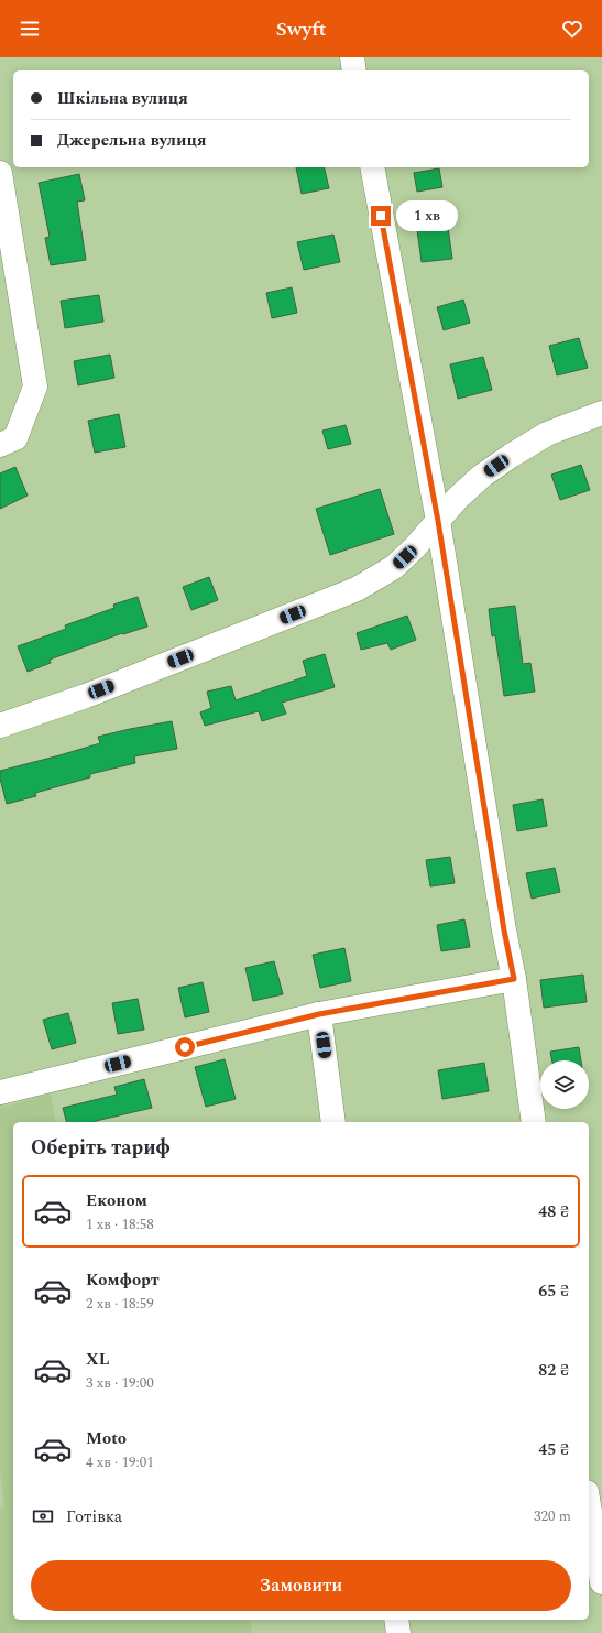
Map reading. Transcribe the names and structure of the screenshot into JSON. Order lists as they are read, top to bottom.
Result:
{
  "page": {
    "header": "Swyft",
    "banner": ["Шкільна вулиця", "Джерельна вулиця"],
    "bubble": "1 хв",
    "heading": "Оберіть тариф",
    "list": [
      {
        "name": "Економ",
        "note": "1 хв · 18:58",
        "value": "48 ₴"
      },
      {
        "name": "Комфорт",
        "note": "2 хв · 18:59",
        "value": "65 ₴"
      },
      {
        "name": "XL",
        "note": "3 хв · 19:00",
        "value": "82 ₴"
      },
      {
        "name": "Moto",
        "note": "4 хв · 19:01",
        "value": "45 ₴"
      }
    ],
    "pay": ["Готівка", "320 m"],
    "buttons": "Замовити"
  }
}
